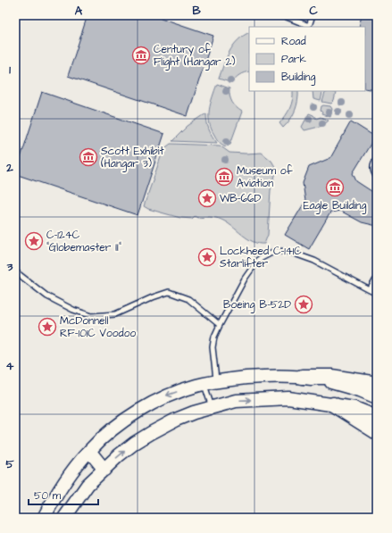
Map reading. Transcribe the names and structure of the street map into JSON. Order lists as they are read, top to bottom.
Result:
{
  "places": {
    "museum": [
      "Century of Flight (Hangar 2)",
      "Scott Exhibit (Hangar 3)",
      "Museum of Aviation",
      "Eagle Building"
    ],
    "place": [
      "WB-66D",
      "C-124C “Globemaster II”",
      "Lockheed C-141C Starlifter",
      "Boeing B-52D",
      "McDonnell RF-101C Voodoo"
    ]
  },
  "legend": ["Road", "Park", "Building"],
  "scale_bar": "50 m",
  "grid": {
    "columns": ["A", "B", "C"],
    "rows": [
      "1",
      "2",
      "3",
      "4",
      "5"
    ]
  }
}
